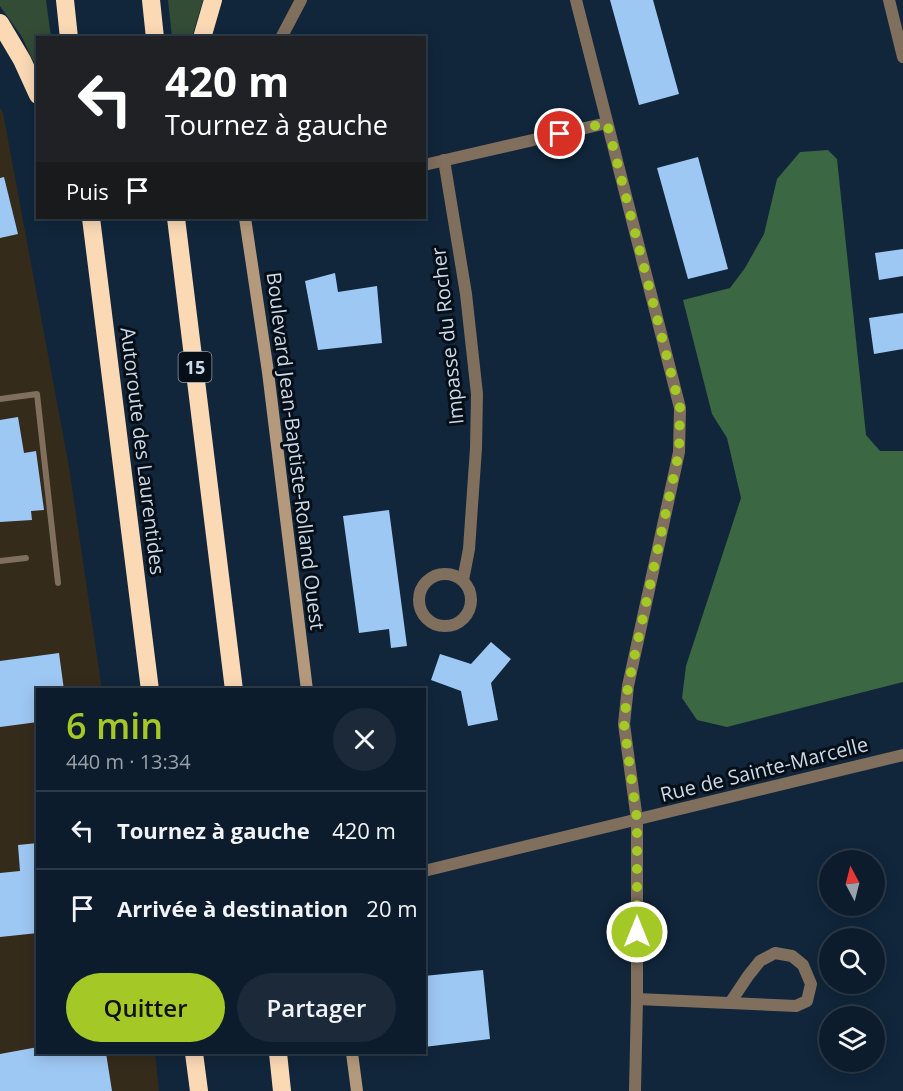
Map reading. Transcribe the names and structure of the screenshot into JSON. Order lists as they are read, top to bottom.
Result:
{
  "streets": {
    "highway": ["15", "Autoroute des Laurentides"],
    "street": ["Impasse du Rocher", "Boulevard Jean-Baptiste-Rolland Ouest", "Rue de Sainte-Marcelle"]
  },
  "north": "top",
  "page": {
    "turn": ["420 m", "Tournez à gauche"],
    "then": "Puis",
    "heading": ["6 min", "440 m · 13:34"],
    "list": [
      {
        "name": "Tournez à gauche",
        "value": "420 m"
      },
      {
        "name": "Arrivée à destination",
        "value": "20 m"
      }
    ],
    "buttons": ["Quitter", "Partager"]
  }
}
